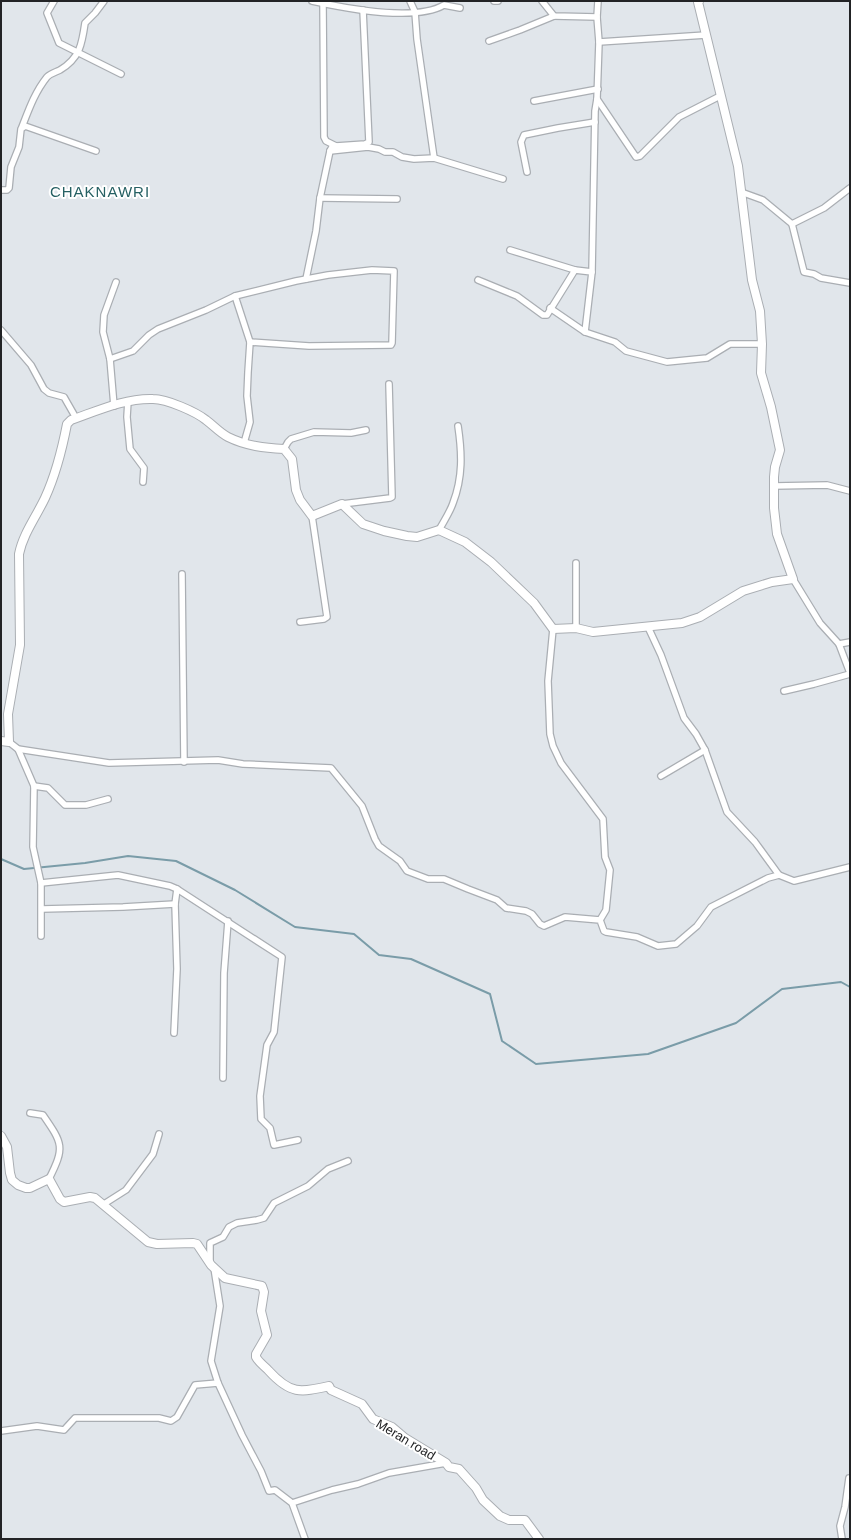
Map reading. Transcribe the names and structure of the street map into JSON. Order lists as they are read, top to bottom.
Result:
{
  "streets": {
    "street": ["Meran road"]
  },
  "districts": ["CHAKNAWRI"]
}
